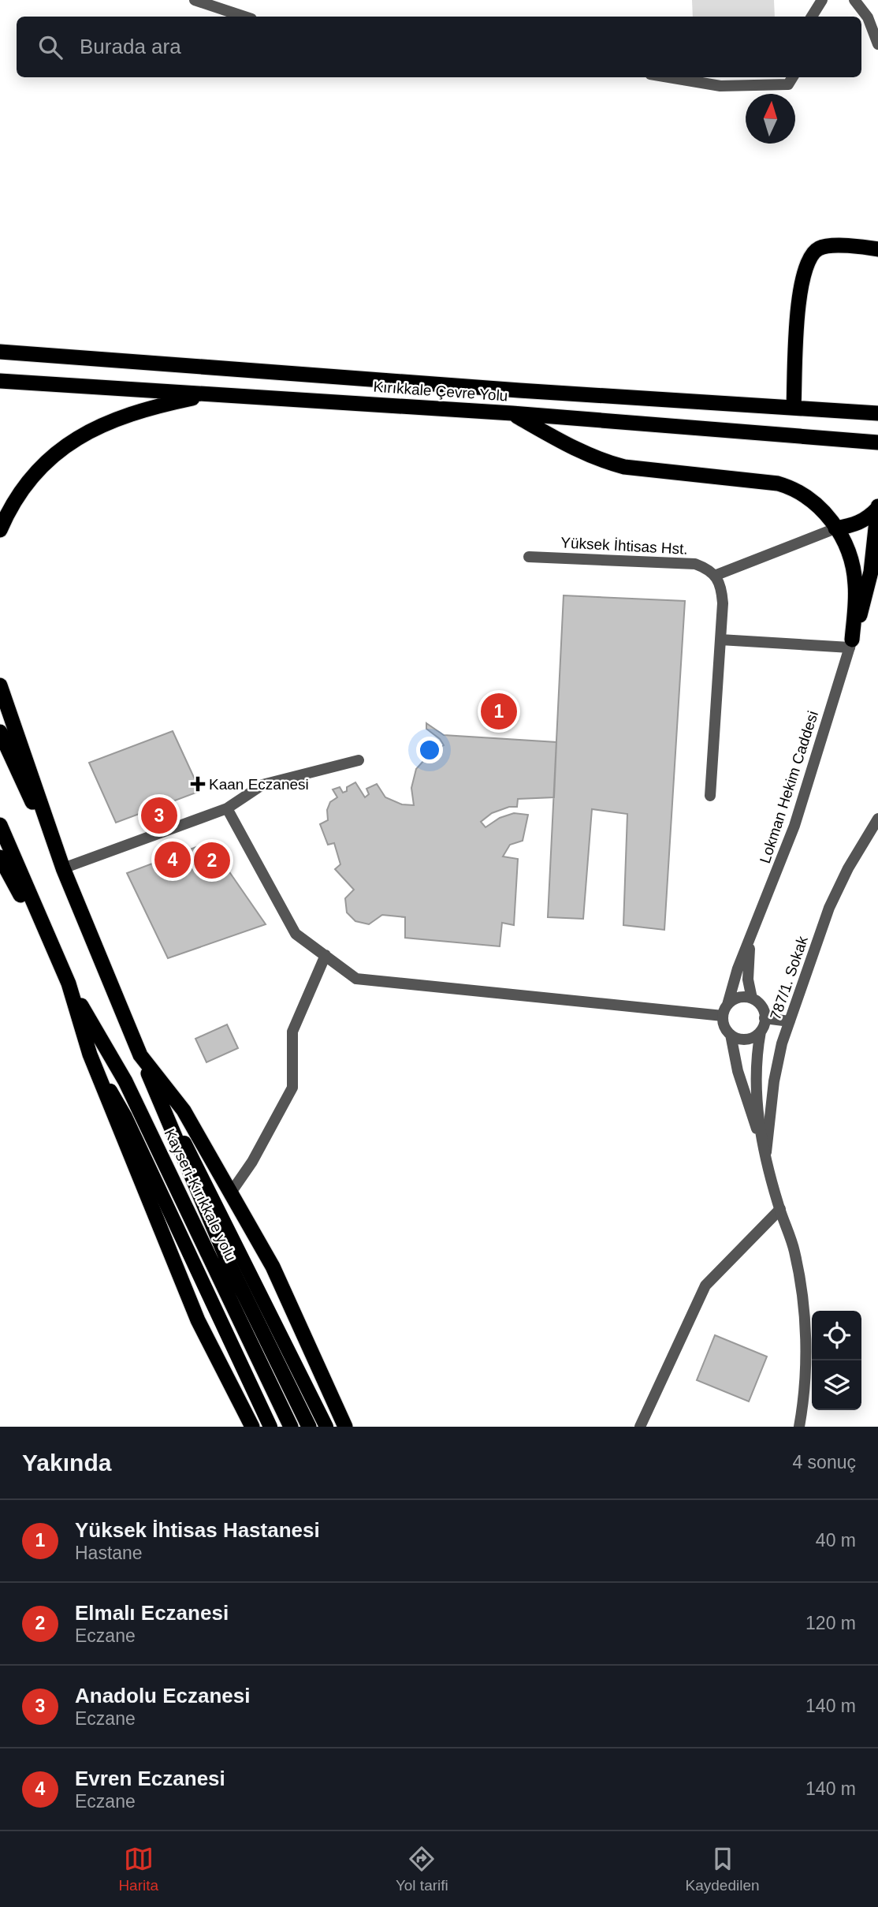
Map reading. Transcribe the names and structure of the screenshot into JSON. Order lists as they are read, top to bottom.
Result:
{
  "streets": {
    "highway": ["Kırıkkale Çevre Yolu", "Kayseri-Kırıkkale yolu"],
    "street": ["Yüksek İhtisas Hst.", "Lokman Hekim Caddesi", "787/1. Sokak"]
  },
  "places": {
    "health": ["Kaan Eczanesi"]
  },
  "north": "top",
  "page": {
    "search": "Burada ara",
    "pins": [
      "1",
      "3",
      "4",
      "2"
    ],
    "heading": ["Yakında", "4 sonuç"],
    "list": [
      {
        "mark": "1",
        "name": "Yüksek İhtisas Hastanesi",
        "note": "Hastane",
        "value": "40 m"
      },
      {
        "mark": "2",
        "name": "Elmalı Eczanesi",
        "note": "Eczane",
        "value": "120 m"
      },
      {
        "mark": "3",
        "name": "Anadolu Eczanesi",
        "note": "Eczane",
        "value": "140 m"
      },
      {
        "mark": "4",
        "name": "Evren Eczanesi",
        "note": "Eczane",
        "value": "140 m"
      }
    ],
    "nav": ["Harita", "Yol tarifi", "Kaydedilen"]
  }
}
